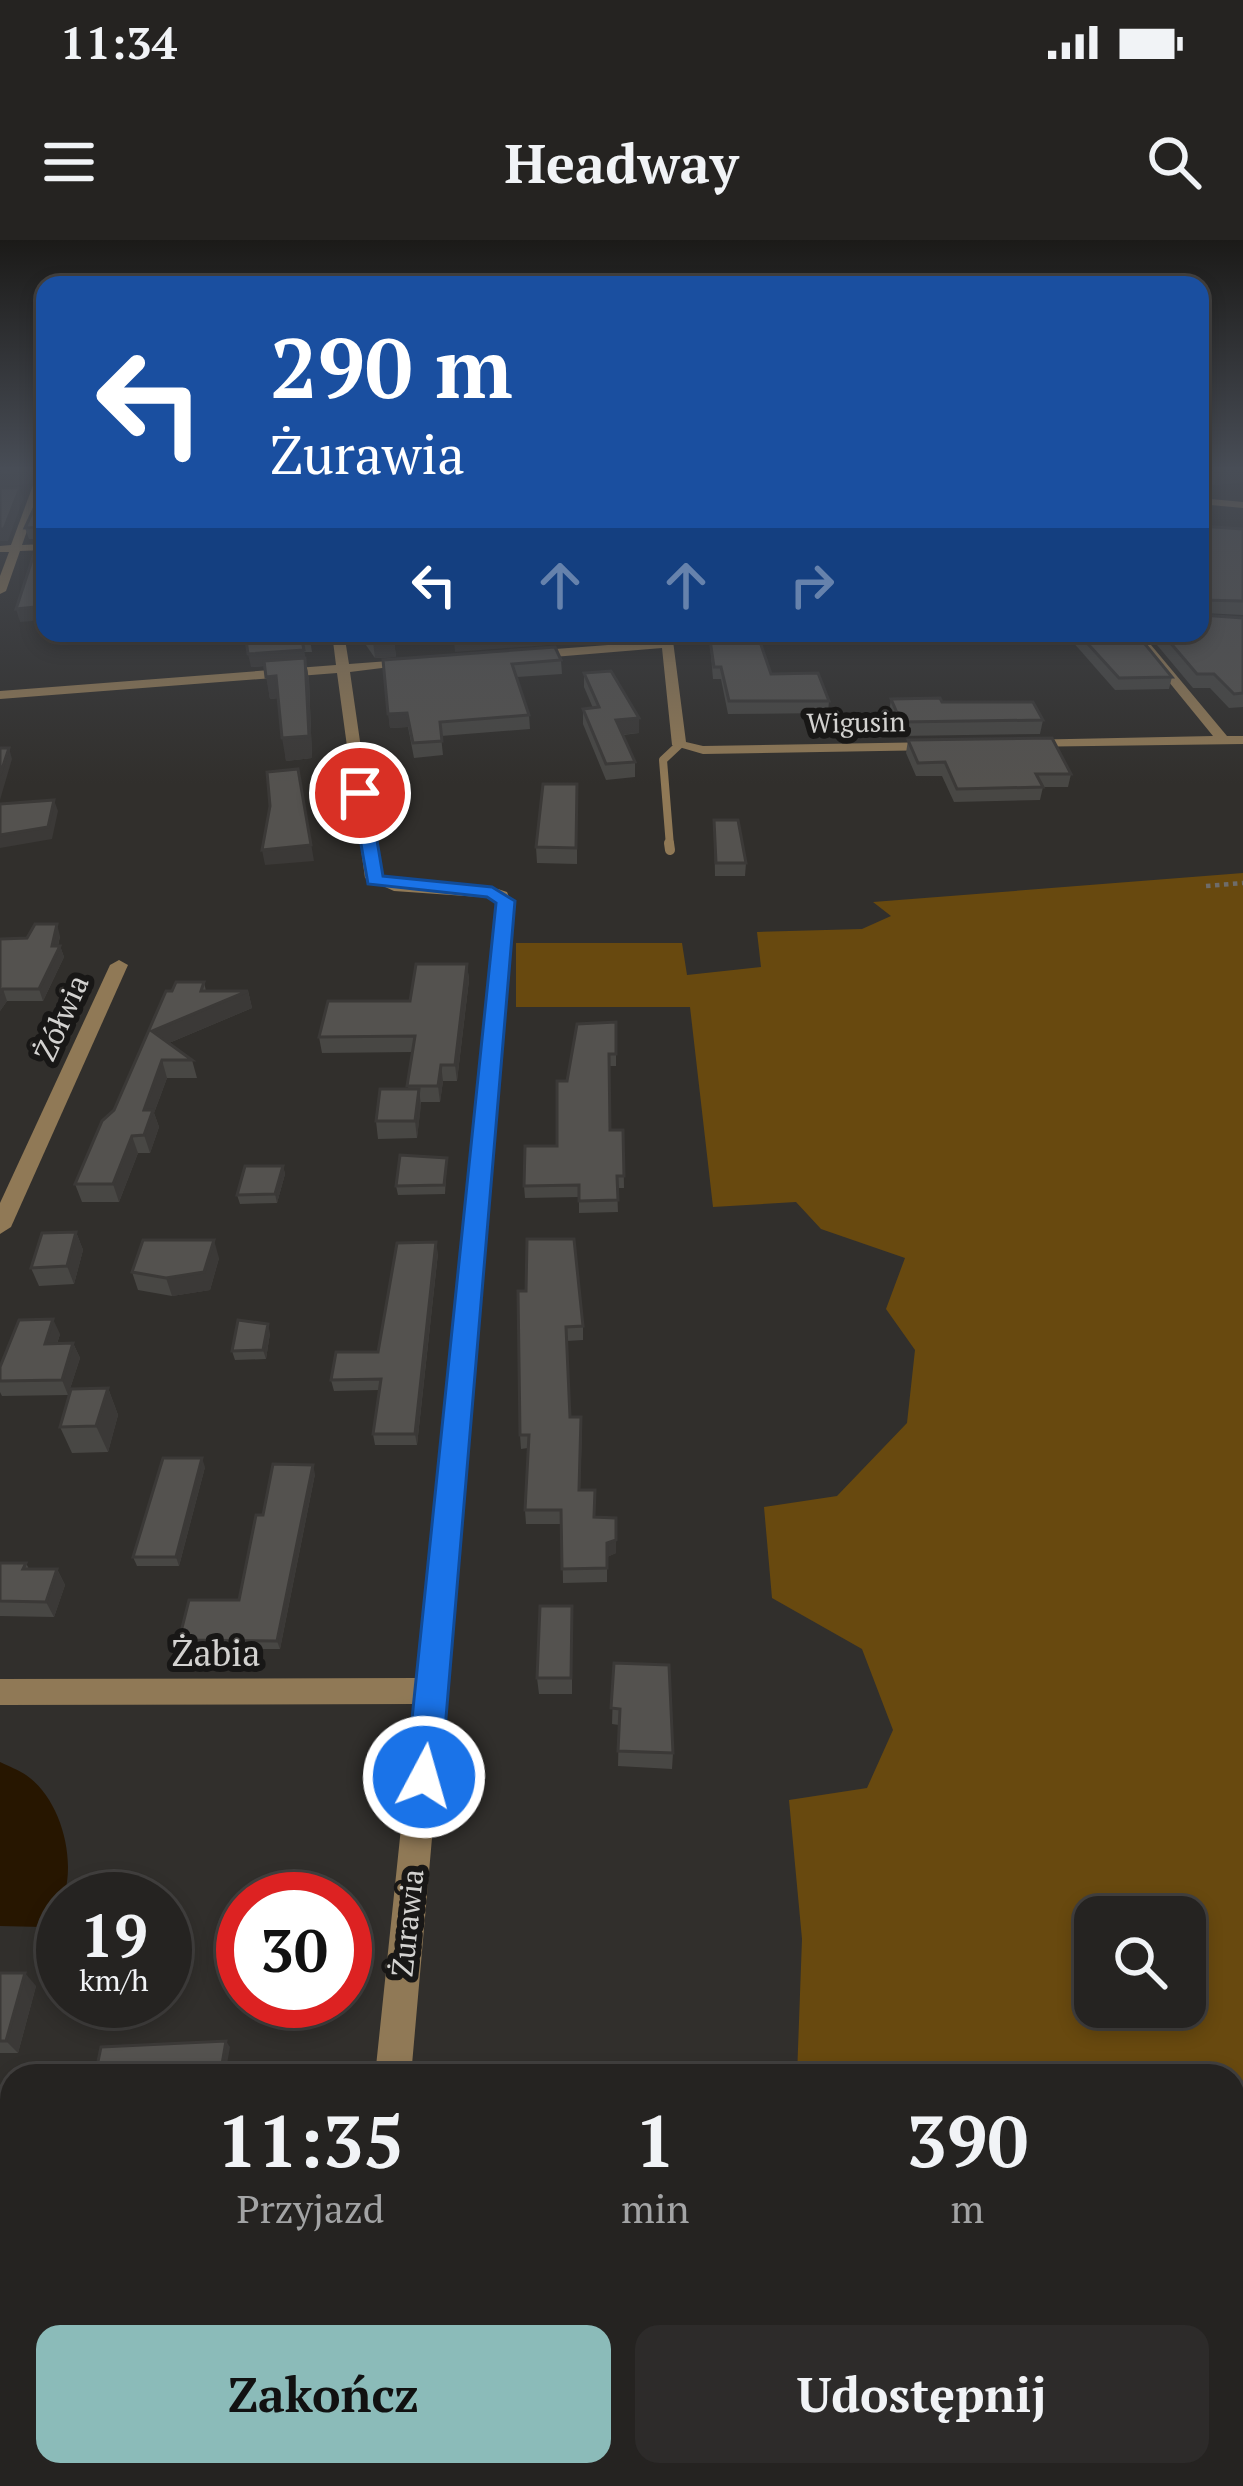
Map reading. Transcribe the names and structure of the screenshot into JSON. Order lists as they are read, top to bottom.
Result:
{
  "streets": {
    "street": [
      "Wigusin",
      "Żółwia",
      "Żabia",
      "Żurawia"
    ]
  },
  "crossings": [
    ["Żabia", "Żurawia"]
  ],
  "page": {
    "status": "11:34",
    "header": "Headway",
    "turn": ["290 m", "Żurawia"],
    "speed": "19 km/h",
    "limit": "30",
    "eta": [
      "11:35",
      "Przyjazd",
      "1",
      "min",
      "390",
      "m"
    ],
    "buttons": ["Zakończ", "Udostępnij"]
  }
}
